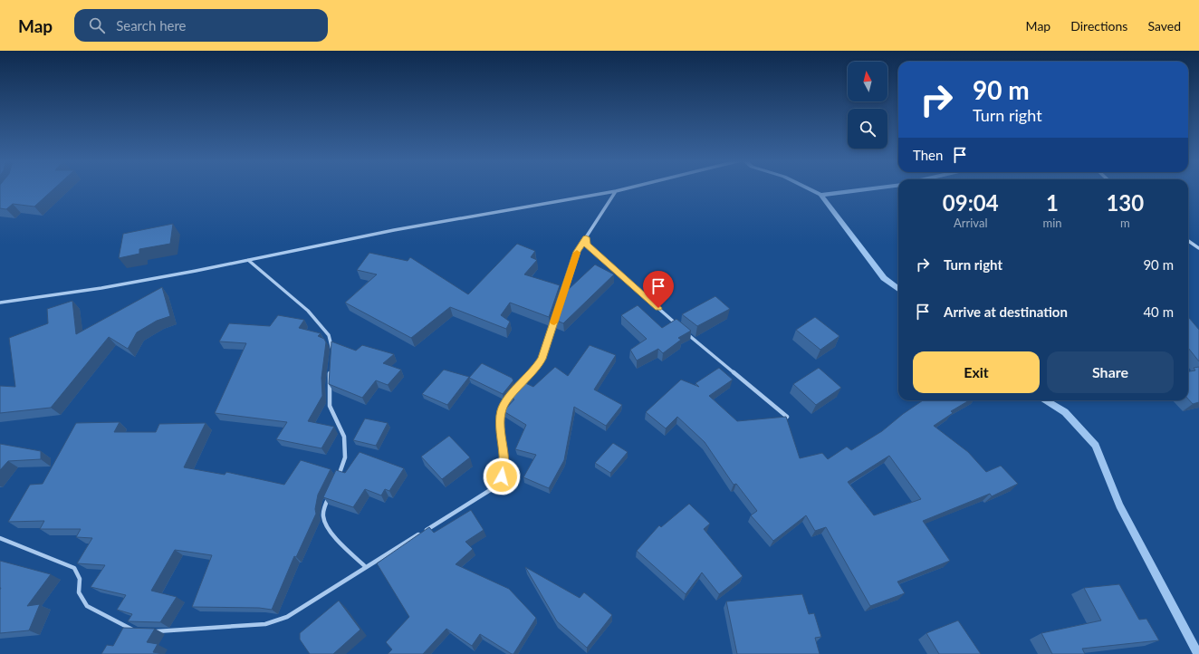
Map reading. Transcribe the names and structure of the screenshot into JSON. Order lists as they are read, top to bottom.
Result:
{
  "north": "top",
  "page": {
    "header": "Map",
    "search": "Search here",
    "nav": ["Map", "Directions", "Saved"],
    "turn": ["90 m", "Turn right"],
    "then": "Then",
    "eta": [
      "09:04",
      "Arrival",
      "1",
      "min",
      "130",
      "m"
    ],
    "list": [
      {
        "name": "Turn right",
        "value": "90 m"
      },
      {
        "name": "Arrive at destination",
        "value": "40 m"
      }
    ],
    "buttons": ["Exit", "Share"]
  }
}
